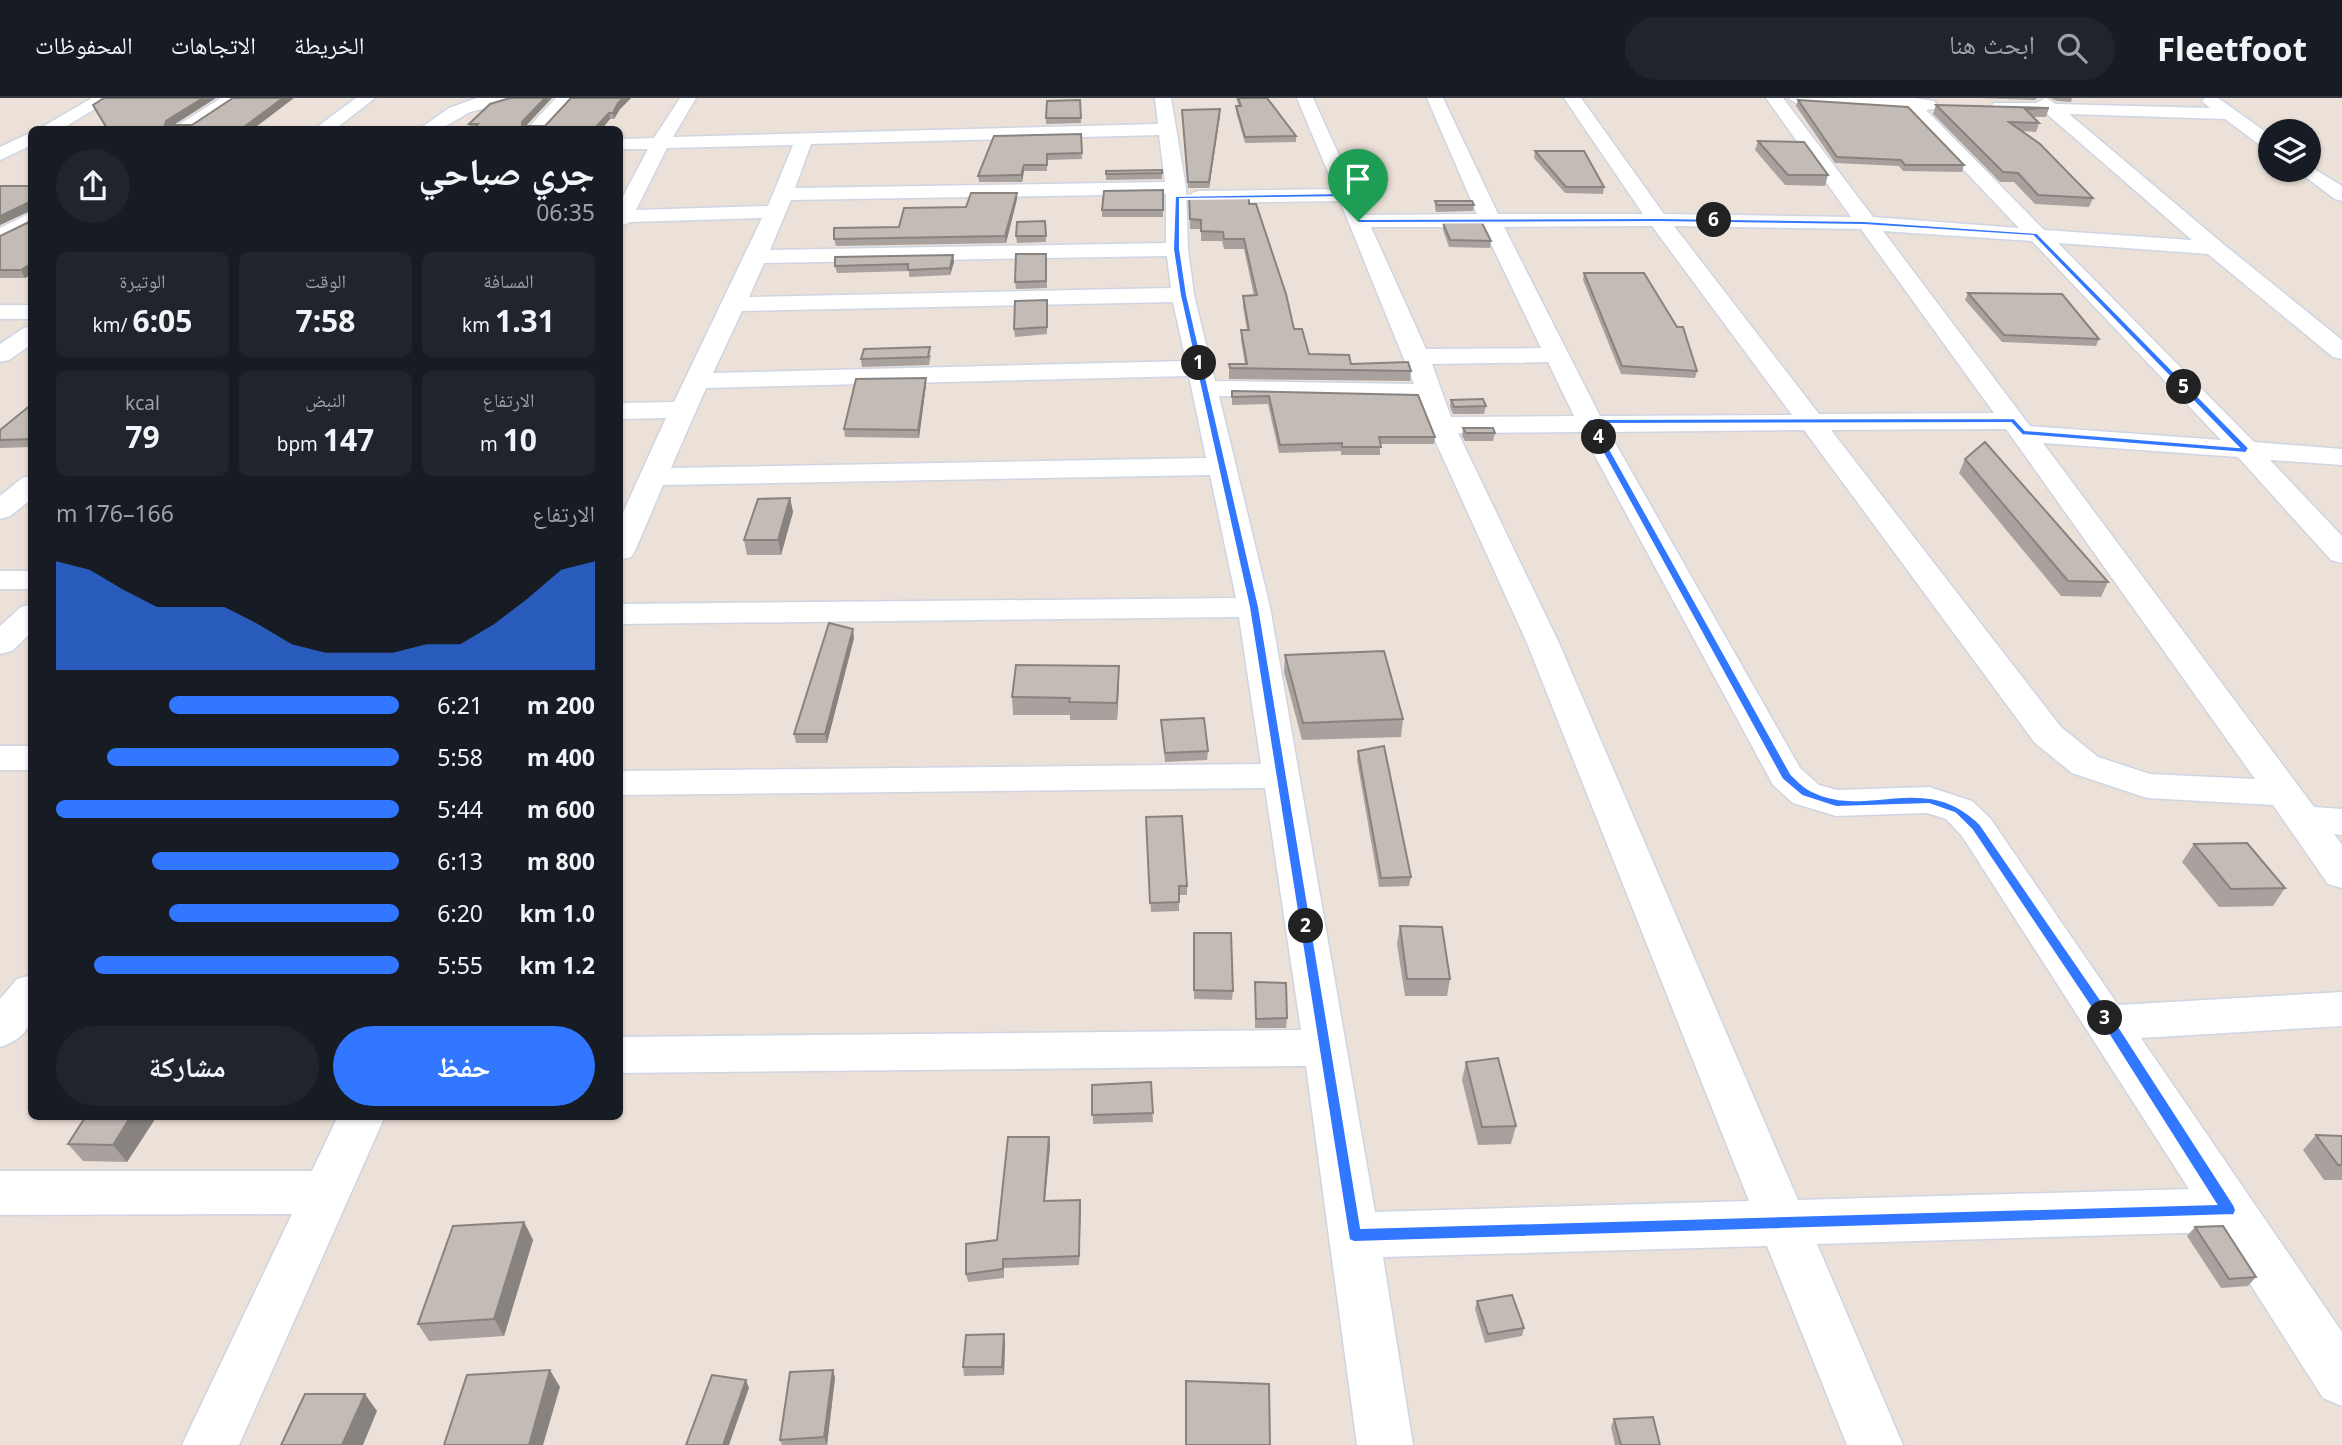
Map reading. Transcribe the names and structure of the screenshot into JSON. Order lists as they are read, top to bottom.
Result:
{
  "page": {
    "header": "Fleetfoot",
    "search": "ابحث هنا",
    "nav": ["الخريطة", "الاتجاهات", "المحفوظات"],
    "heading": ["جري صباحي", "06:35"],
    "pins": [
      "6",
      "1",
      "5",
      "4",
      "2",
      "3"
    ],
    "stats": [
      ["المسافة", "1.31 km"],
      ["الوقت", "7:58"],
      ["الوتيرة", "6:05 /km"],
      ["الارتفاع", "10 m"],
      ["النبض", "147 bpm"],
      ["kcal", "79"]
    ],
    "chart": ["الارتفاع", "166–176 m"],
    "list": [
      {
        "name": "200 m",
        "note": "6:21"
      },
      {
        "name": "400 m",
        "note": "5:58"
      },
      {
        "name": "600 m",
        "note": "5:44"
      },
      {
        "name": "800 m",
        "note": "6:13"
      },
      {
        "name": "1.0 km",
        "note": "6:20"
      },
      {
        "name": "1.2 km",
        "note": "5:55"
      }
    ],
    "buttons": ["حفظ", "مشاركة"]
  }
}
